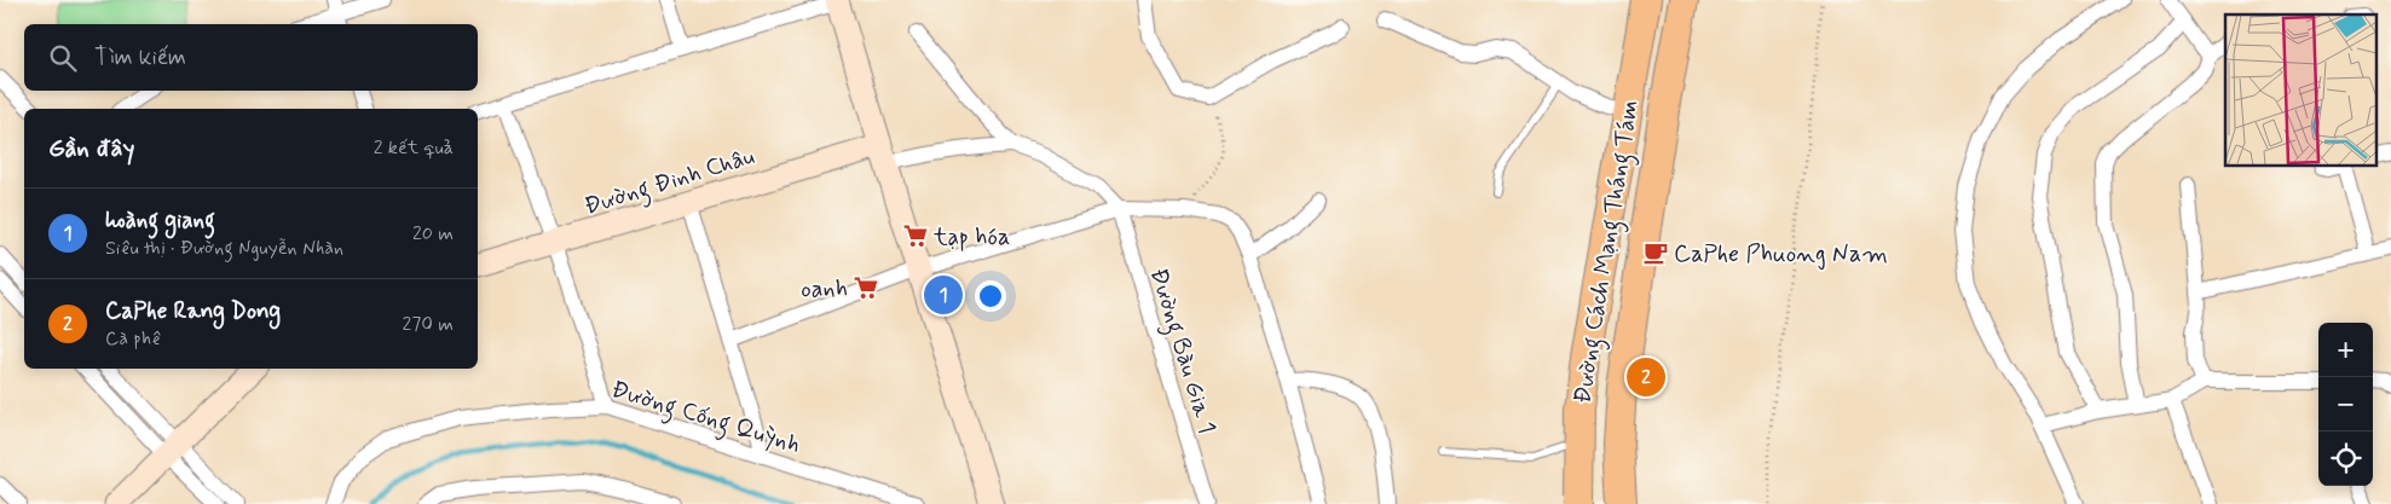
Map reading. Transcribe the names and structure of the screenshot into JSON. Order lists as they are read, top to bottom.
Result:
{
  "streets": {
    "highway": ["Đường Cách Mạng Tháng Tám"],
    "street": ["Đường Đinh Châu", "Đường Bàu Gia 1", "Đường Cống Quỳnh"]
  },
  "places": {
    "supermarket": ["tạp hóa", "oanh"],
    "cafe": ["CaPhe Phuong Nam"]
  },
  "page": {
    "search": "Tìm kiếm",
    "heading": ["Gần đây", "2 kết quả"],
    "list": [
      {
        "mark": "1",
        "name": "hoàng giang",
        "note": "Siêu thị · Đường Nguyễn Nhàn",
        "value": "20 m"
      },
      {
        "mark": "2",
        "name": "CaPhe Rang Dong",
        "note": "Cà phê",
        "value": "270 m"
      }
    ],
    "pins": ["1", "2"],
    "map_buttons": ["+", "−"]
  }
}
